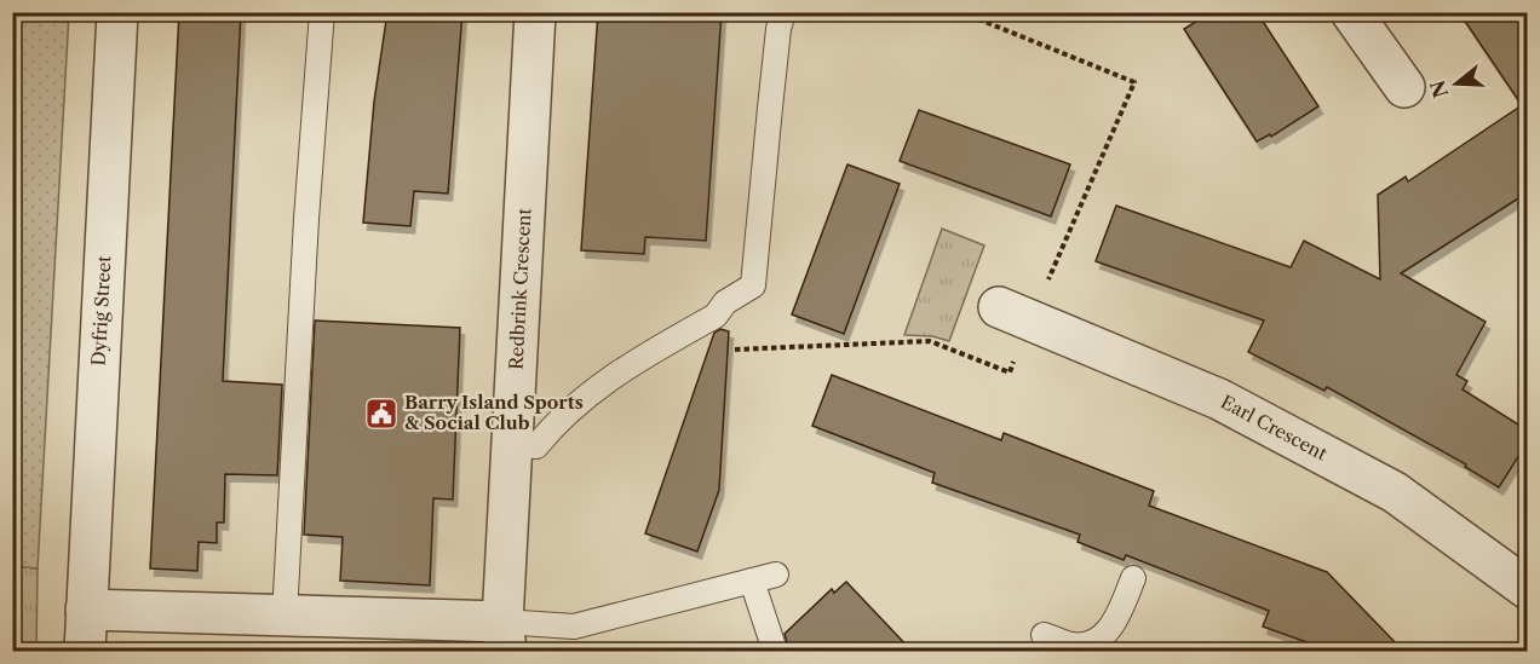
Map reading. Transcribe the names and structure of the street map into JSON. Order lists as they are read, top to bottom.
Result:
{
  "streets": {
    "street": ["Redbrink Crescent", "Dyfrig Street", "Earl Crescent"]
  },
  "places": {
    "public building": ["Barry Island Sports & Social Club"]
  },
  "north": "left"
}
